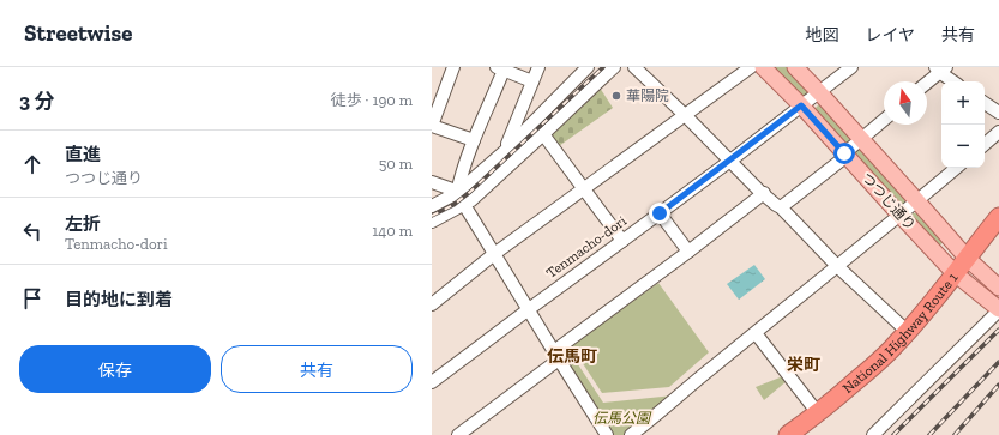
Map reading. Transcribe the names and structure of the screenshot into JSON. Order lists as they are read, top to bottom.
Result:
{
  "streets": {
    "highway": ["National Highway Route 1"],
    "main road": ["つつじ通り"],
    "street": ["Tenmacho-dori"]
  },
  "crossings": [
    ["つつじ通り", "Tenmacho-dori"],
    ["つつじ通り", "National Highway Route 1"]
  ],
  "districts": ["伝馬町", "栄町"],
  "parks": ["伝馬公園"],
  "places": ["華陽院"],
  "north": "top",
  "page": {
    "header": "Streetwise",
    "nav": ["地図", "レイヤ", "共有"],
    "heading": ["3 分", "徒歩 · 190 m"],
    "map_buttons": ["+", "−"],
    "list": [
      ["直進", "つつじ通り", "50 m"],
      ["左折", "Tenmacho-dori", "140 m"],
      "目的地に到着"
    ],
    "buttons": ["保存", "共有"]
  }
}
